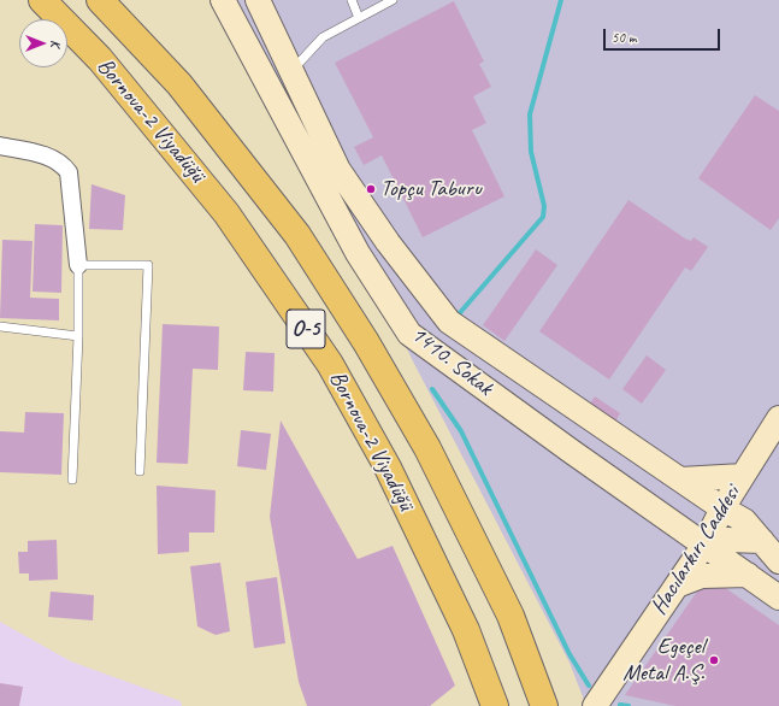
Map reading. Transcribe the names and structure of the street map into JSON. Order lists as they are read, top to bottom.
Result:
{
  "streets": {
    "highway": ["Bornova-2 Viyadüğü", "O-5"],
    "street": ["1410. Sokak", "Hacılarkırı Caddesi"]
  },
  "crossings": [
    ["1410. Sokak", "Hacılarkırı Caddesi"]
  ],
  "places": ["Topçu Taburu", "Egeçel Metal A.Ş."],
  "scale_bar": "50 m",
  "north": "right"
}
